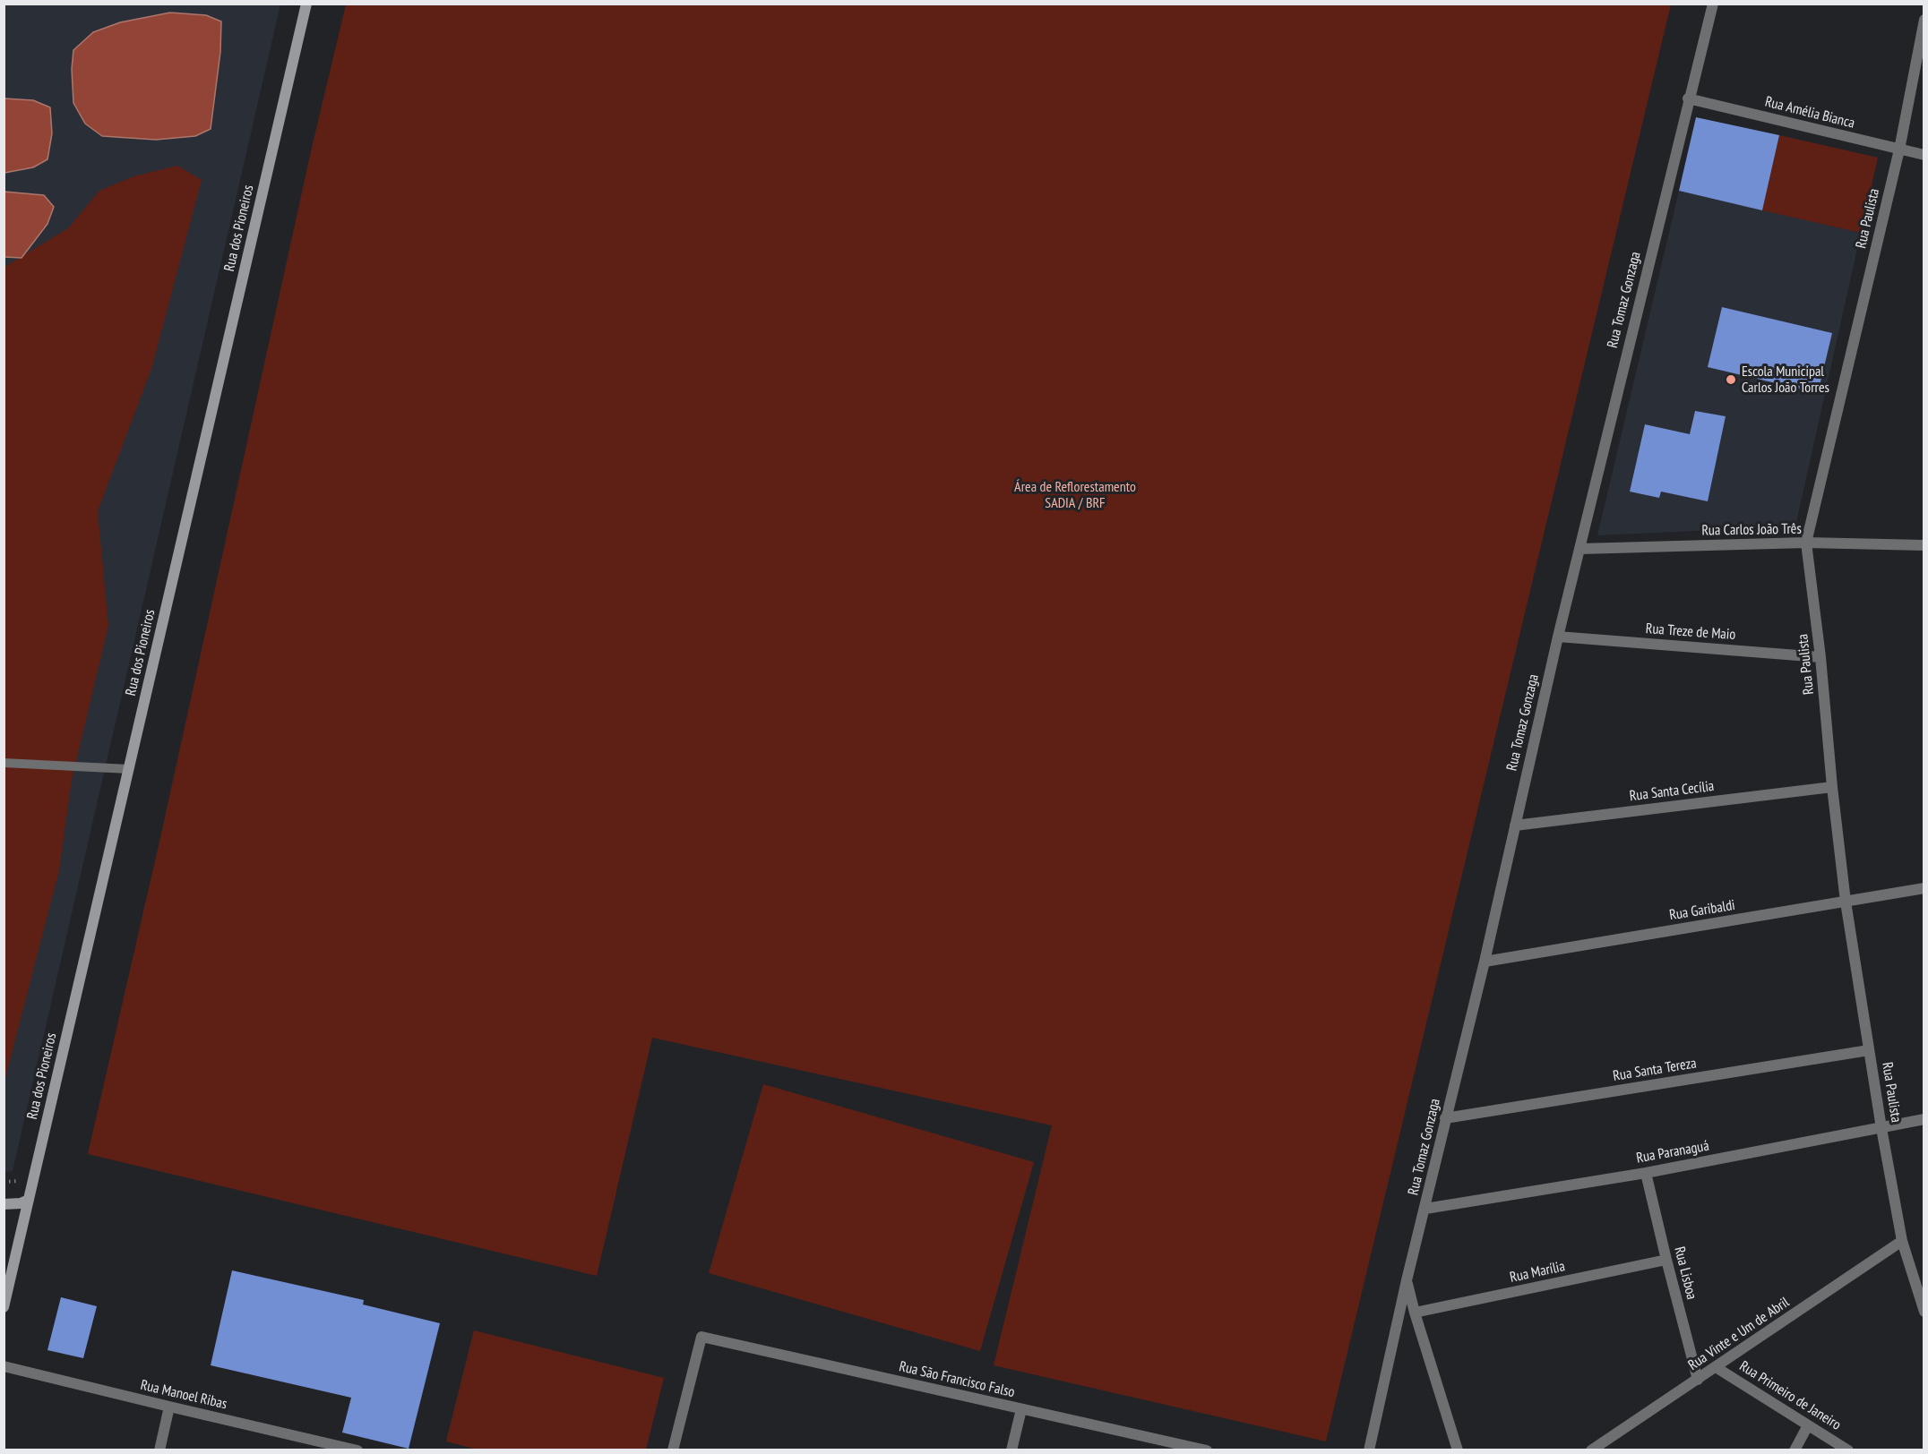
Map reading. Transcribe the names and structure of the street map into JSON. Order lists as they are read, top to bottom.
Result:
{
  "streets": {
    "main road": ["Rua dos Pioneiros"],
    "street": [
      "Rua Amélia Bianca",
      "Rua Paulista",
      "Rua Tomaz Gonzaga",
      "Rua Carlos João Três",
      "Rua Treze de Maio",
      "Rua Santa Cecília",
      "Rua Garibaldi",
      "Rua Santa Tereza",
      "Rua Paranaguá",
      "Rua Marília",
      "Rua Lisboa",
      "Rua Vinte e Um de Abril",
      "Rua São Francisco Falso",
      "Rua Manoel Ribas",
      "Rua Primeiro de Janeiro"
    ]
  },
  "crossings": [
    ["Rua Amélia Bianca", "Rua Paulista"],
    ["Rua Amélia Bianca", "Rua Tomaz Gonzaga"],
    ["Rua Paulista", "Rua Carlos João Três"],
    ["Rua Paulista", "Rua Treze de Maio"],
    ["Rua Paulista", "Rua Santa Cecília"],
    ["Rua Paulista", "Rua Garibaldi"],
    ["Rua Paulista", "Rua Santa Tereza"],
    ["Rua Paulista", "Rua Paranaguá"],
    ["Rua Paulista", "Rua Vinte e Um de Abril"],
    ["Rua Tomaz Gonzaga", "Rua Carlos João Três"],
    ["Rua Tomaz Gonzaga", "Rua Treze de Maio"],
    ["Rua Tomaz Gonzaga", "Rua Santa Cecília"],
    ["Rua Tomaz Gonzaga", "Rua Garibaldi"],
    ["Rua Tomaz Gonzaga", "Rua Santa Tereza"],
    ["Rua Tomaz Gonzaga", "Rua Paranaguá"],
    ["Rua Paranaguá", "Rua Lisboa"],
    ["Rua Marília", "Rua Lisboa"],
    ["Rua Lisboa", "Rua Vinte e Um de Abril"],
    ["Rua Vinte e Um de Abril", "Rua Primeiro de Janeiro"]
  ],
  "parks": ["Área de Reflorestamento SADIA / BRF"],
  "places": ["Escola Municipal Carlos João Torres"]
}
